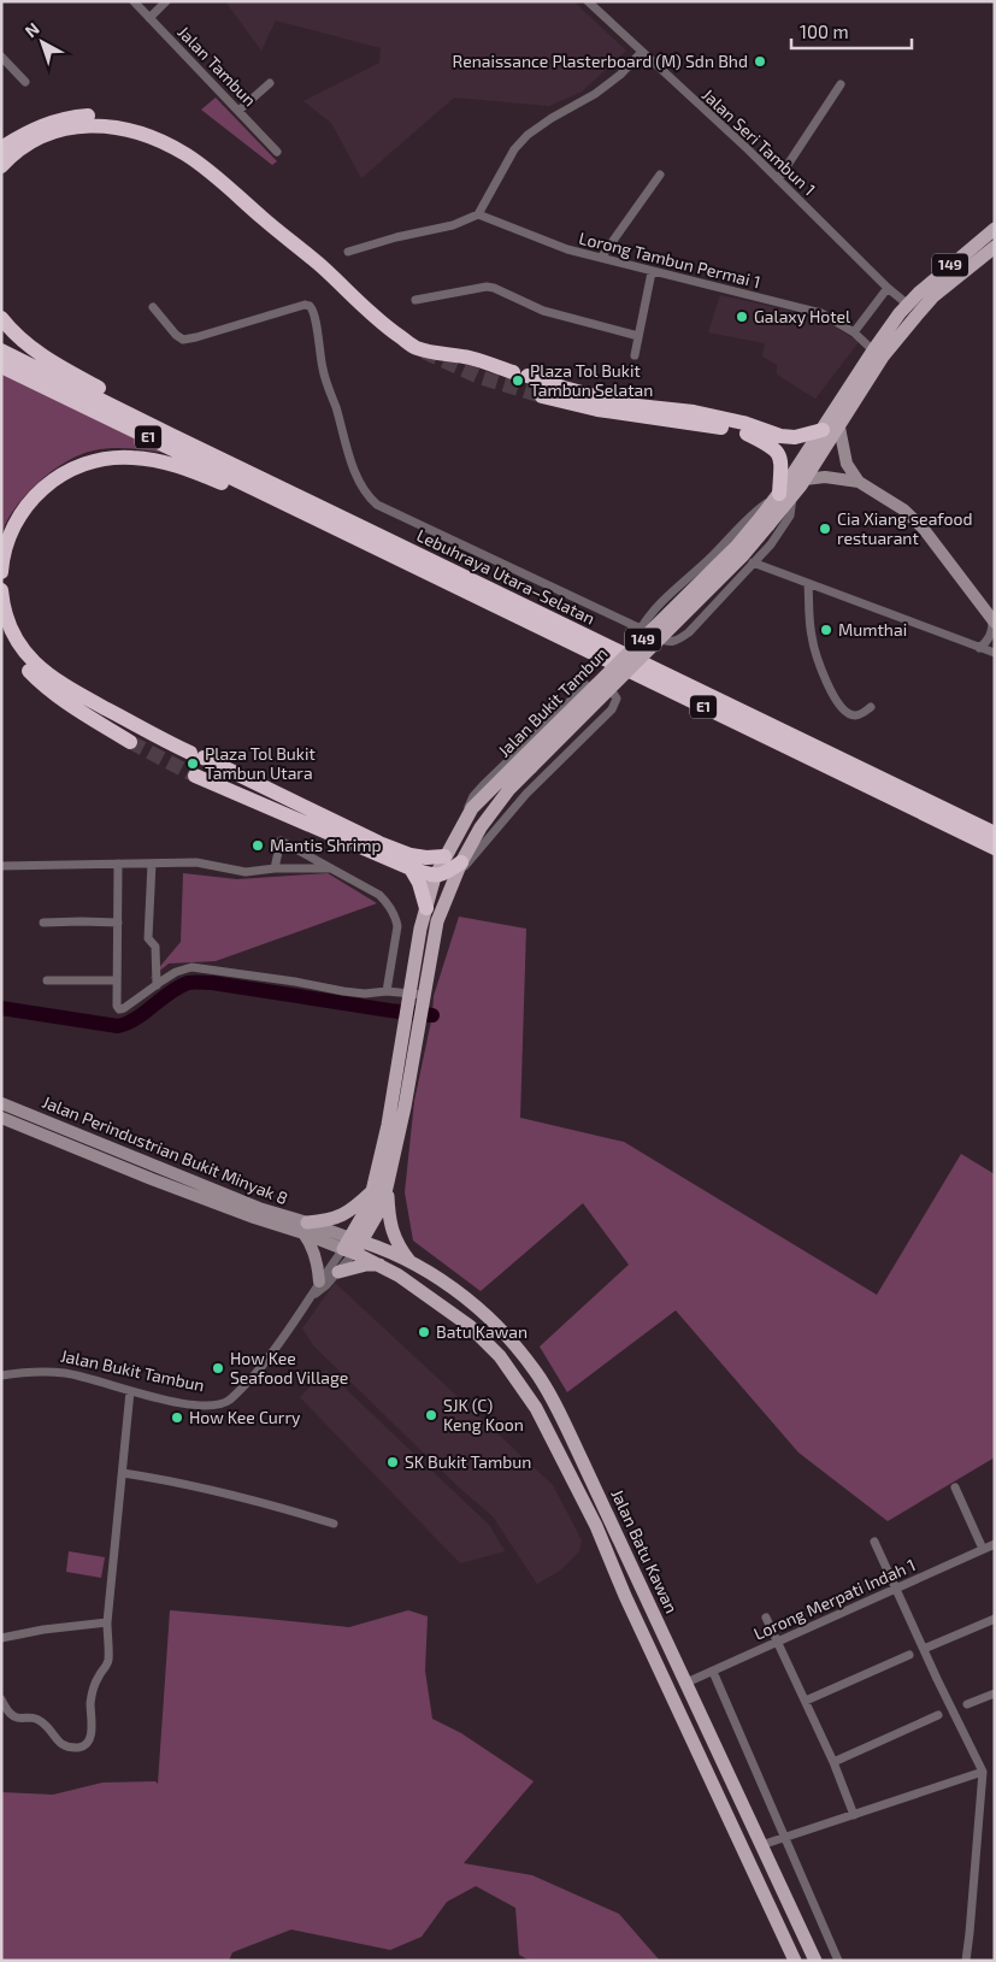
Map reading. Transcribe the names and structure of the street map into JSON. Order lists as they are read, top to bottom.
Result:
{
  "streets": {
    "highway": ["E1", "Lebuhraya Utara–Selatan"],
    "main road": ["149", "Jalan Bukit Tambun", "Jalan Batu Kawan"],
    "street": [
      "Jalan Tambun",
      "Jalan Seri Tambun 1",
      "Lorong Tambun Permai 1",
      "Jalan Perindustrian Bukit Minyak 8",
      "Lorong Merpati Indah 1"
    ]
  },
  "crossings": [
    ["Jalan Seri Tambun 1", "Jalan Bukit Tambun"],
    ["Lorong Tambun Permai 1", "Jalan Bukit Tambun"],
    ["Jalan Bukit Tambun", "Jalan Perindustrian Bukit Minyak 8"],
    ["Jalan Bukit Tambun", "Jalan Batu Kawan"],
    ["Jalan Perindustrian Bukit Minyak 8", "Jalan Batu Kawan"],
    ["Jalan Batu Kawan", "Lorong Merpati Indah 1"]
  ],
  "places": [
    "Renaissance Plasterboard (M) Sdn Bhd",
    "Galaxy Hotel",
    "Plaza Tol Bukit Tambun Selatan",
    "Cia Xiang seafood restuarant",
    "Mumthai",
    "Plaza Tol Bukit Tambun Utara",
    "Mantis Shrimp",
    "Batu Kawan",
    "How Kee Seafood Village",
    "SJK (C) Keng Koon",
    "How Kee Curry",
    "SK Bukit Tambun"
  ],
  "scale_bar": "100 m",
  "north": "top left"
}
